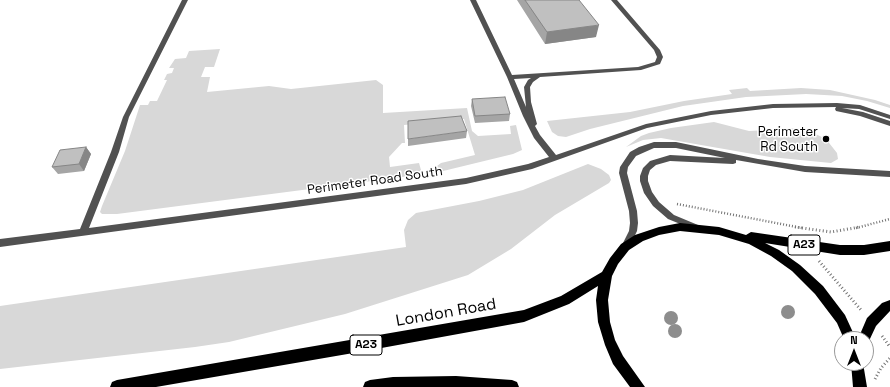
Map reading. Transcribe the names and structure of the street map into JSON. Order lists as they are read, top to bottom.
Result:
{
  "streets": {
    "main road": ["A23", "London Road"],
    "street": ["Perimeter Road South"]
  },
  "places": ["Perimeter Rd South"],
  "north": "top"
}
